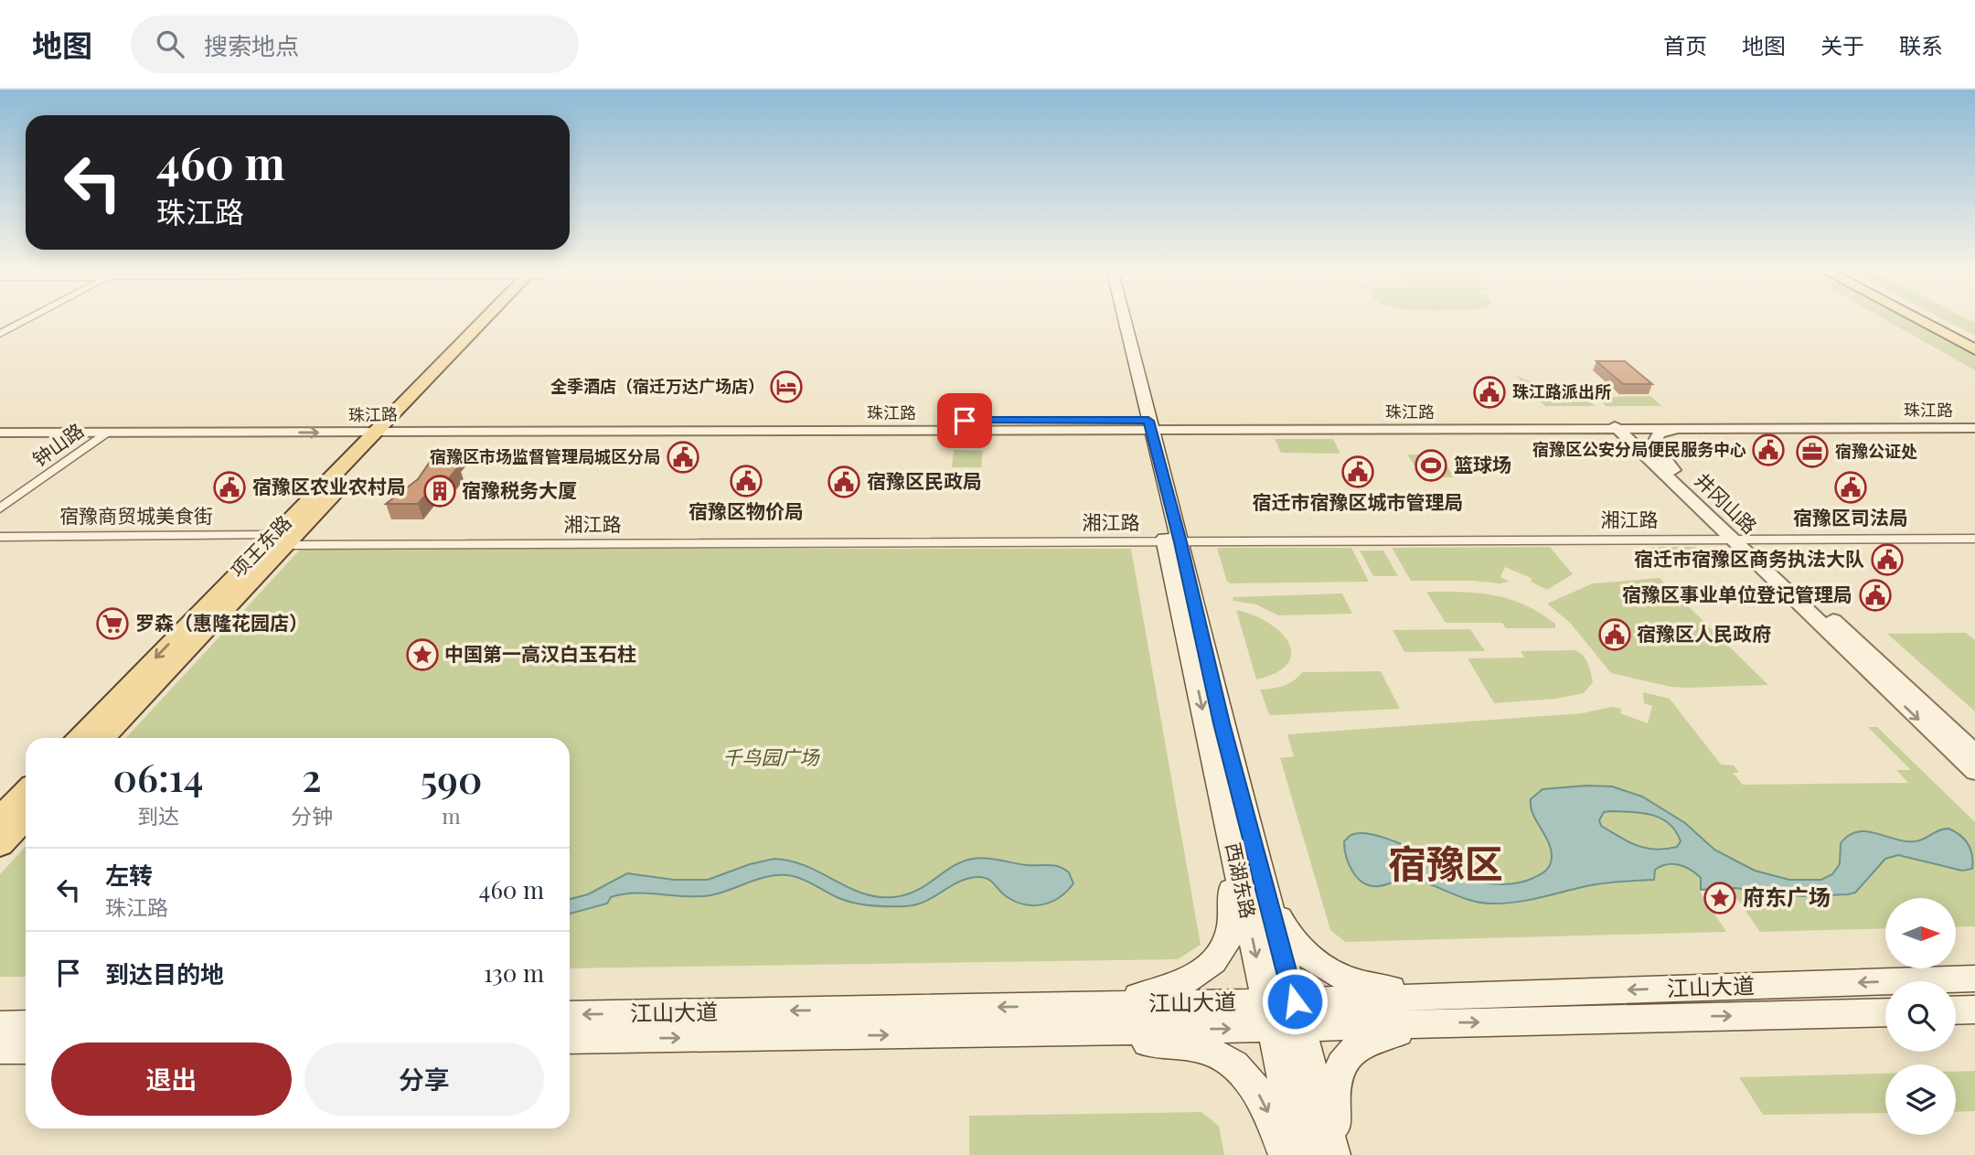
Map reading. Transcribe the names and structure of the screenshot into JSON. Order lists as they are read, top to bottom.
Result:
{
  "streets": {
    "main road": ["项王东路", "西湖东路", "江山大道"],
    "street": [
      "珠江路",
      "钟山路",
      "井冈山路",
      "宿豫商贸城美食街",
      "湘江路"
    ]
  },
  "crossings": [
    ["珠江路", "钟山路"],
    ["珠江路", "井冈山路"],
    ["珠江路", "项王东路"],
    ["珠江路", "西湖东路"],
    ["井冈山路", "湘江路"],
    ["宿豫商贸城美食街", "湘江路"],
    ["宿豫商贸城美食街", "项王东路"],
    ["湘江路", "项王东路"],
    ["湘江路", "西湖东路"],
    ["西湖东路", "江山大道"]
  ],
  "districts": ["宿豫区"],
  "parks": ["千鸟园广场"],
  "places": {
    "hotel": ["全季酒店（宿迁万达广场店）"],
    "public building": [
      "珠江路派出所",
      "宿豫区公安分局便民服务中心",
      "宿豫区市场监督管理局城区分局",
      "宿迁市宿豫区城市管理局",
      "宿豫区物价局",
      "宿豫区民政局",
      "宿豫区农业农村局",
      "宿豫区司法局",
      "宿迁市宿豫区商务执法大队",
      "宿豫区事业单位登记管理局",
      "宿豫区人民政府"
    ],
    "office": ["宿豫公证处"],
    "sports": ["篮球场"],
    "building": ["宿豫税务大厦"],
    "supermarket": ["罗森（惠隆花园店）"],
    "place": ["中国第一高汉白玉石柱", "府东广场"]
  },
  "north": "right",
  "page": {
    "header": "地图",
    "search": "搜索地点",
    "nav": [
      "首页",
      "地图",
      "关于",
      "联系"
    ],
    "turn": ["460 m", "珠江路"],
    "eta": [
      "06:14",
      "到达",
      "2",
      "分钟",
      "590",
      "m"
    ],
    "list": [
      {
        "name": "左转",
        "note": "珠江路",
        "value": "460 m"
      },
      {
        "name": "到达目的地",
        "value": "130 m"
      }
    ],
    "buttons": ["退出", "分享"]
  }
}
